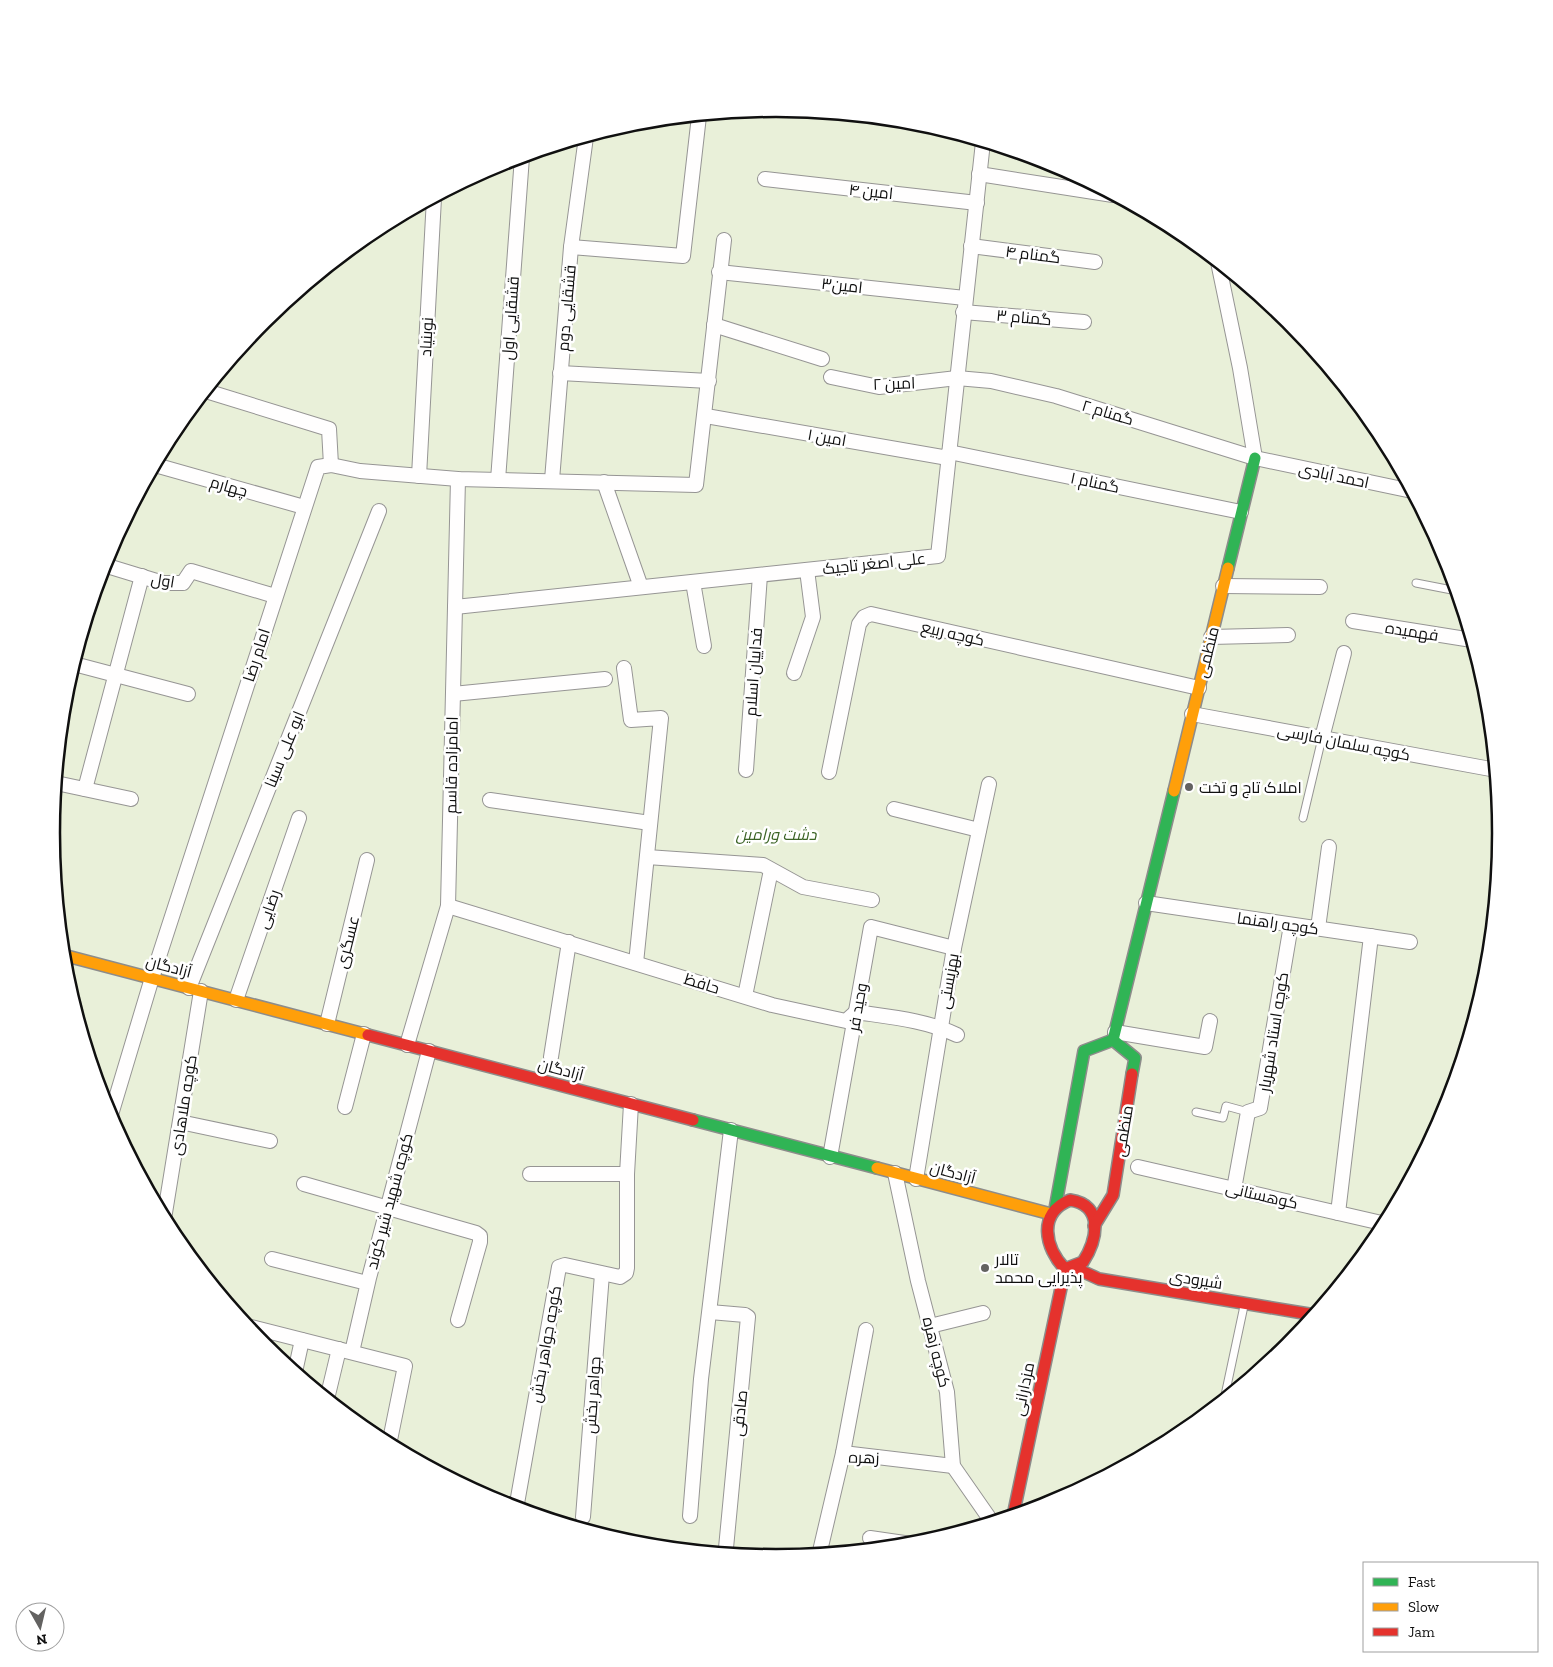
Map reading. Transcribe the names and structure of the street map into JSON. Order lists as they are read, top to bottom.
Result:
{
  "streets": {
    "main road": [
      "منظمی",
      "آزادگان",
      "شیرودی",
      "مزدارانی"
    ],
    "street": [
      "امین ۴",
      "گمنام ۴",
      "امین۳",
      "قشقایی دوم",
      "گمنام ۳",
      "قشقایی اول",
      "نوبنیاد",
      "امین ۲",
      "گمنام ۲",
      "امین ۱",
      "احمد آبادی",
      "گمنام ۱",
      "چهارم",
      "علی اصغر تاجیک",
      "اول",
      "فهمیده",
      "کوچه ربیع",
      "امام رضا",
      "فداییان اسلام",
      "کوچه سلمان فارسی",
      "ابو علی سینا",
      "امامزاده قاسم",
      "رضایی",
      "کوچه راهنما",
      "عسگری",
      "بهزیستی",
      "حافظ",
      "وحید فر",
      "کوچه استاد شهریار",
      "کوچه ملاهادی",
      "کوهستانی",
      "کوچه شهید شیر کوند",
      "کوچه جواهر بخش",
      "کوچه زهره",
      "جواهر بخش",
      "صادقی",
      "زهره"
    ]
  },
  "crossings": [
    ["امین ۴", "علی اصغر تاجیک"],
    ["گمنام ۴", "علی اصغر تاجیک"],
    ["امین۳", "گمنام ۳"],
    ["امین۳", "علی اصغر تاجیک"],
    ["گمنام ۳", "علی اصغر تاجیک"],
    ["امین ۲", "گمنام ۲"],
    ["امین ۲", "علی اصغر تاجیک"],
    ["گمنام ۲", "احمد آبادی"],
    ["گمنام ۲", "علی اصغر تاجیک"],
    ["گمنام ۲", "منظمی"],
    ["امین ۱", "گمنام ۱"],
    ["امین ۱", "علی اصغر تاجیک"],
    ["احمد آبادی", "منظمی"],
    ["گمنام ۱", "علی اصغر تاجیک"],
    ["گمنام ۱", "منظمی"],
    ["چهارم", "امام رضا"],
    ["علی اصغر تاجیک", "فداییان اسلام"],
    ["علی اصغر تاجیک", "امامزاده قاسم"],
    ["اول", "امام رضا"],
    ["کوچه ربیع", "منظمی"],
    ["منظمی", "کوچه سلمان فارسی"],
    ["منظمی", "کوچه راهنما"],
    ["منظمی", "آزادگان"],
    ["منظمی", "شیرودی"],
    ["منظمی", "مزدارانی"],
    ["امام رضا", "آزادگان"],
    ["ابو علی سینا", "آزادگان"],
    ["ابو علی سینا", "کوچه ملاهادی"],
    ["امامزاده قاسم", "آزادگان"],
    ["امامزاده قاسم", "حافظ"],
    ["رضایی", "آزادگان"],
    ["کوچه راهنما", "کوچه استاد شهریار"],
    ["عسگری", "آزادگان"],
    ["آزادگان", "بهزیستی"],
    ["آزادگان", "وحید فر"],
    ["آزادگان", "کوچه ملاهادی"],
    ["آزادگان", "کوچه شهید شیر کوند"],
    ["آزادگان", "شیرودی"],
    ["آزادگان", "کوچه جواهر بخش"],
    ["آزادگان", "کوچه زهره"],
    ["آزادگان", "مزدارانی"],
    ["بهزیستی", "حافظ"],
    ["بهزیستی", "وحید فر"],
    ["حافظ", "وحید فر"],
    ["کوچه استاد شهریار", "کوهستانی"],
    ["شیرودی", "مزدارانی"],
    ["کوچه جواهر بخش", "جواهر بخش"],
    ["کوچه زهره", "زهره"]
  ],
  "parks": ["دشت ورامین"],
  "places": ["املاک تاج و تخت", "تالار پذیرایی محمد"],
  "legend": ["Fast", "Slow", "Jam"],
  "north": "bottom"
}
